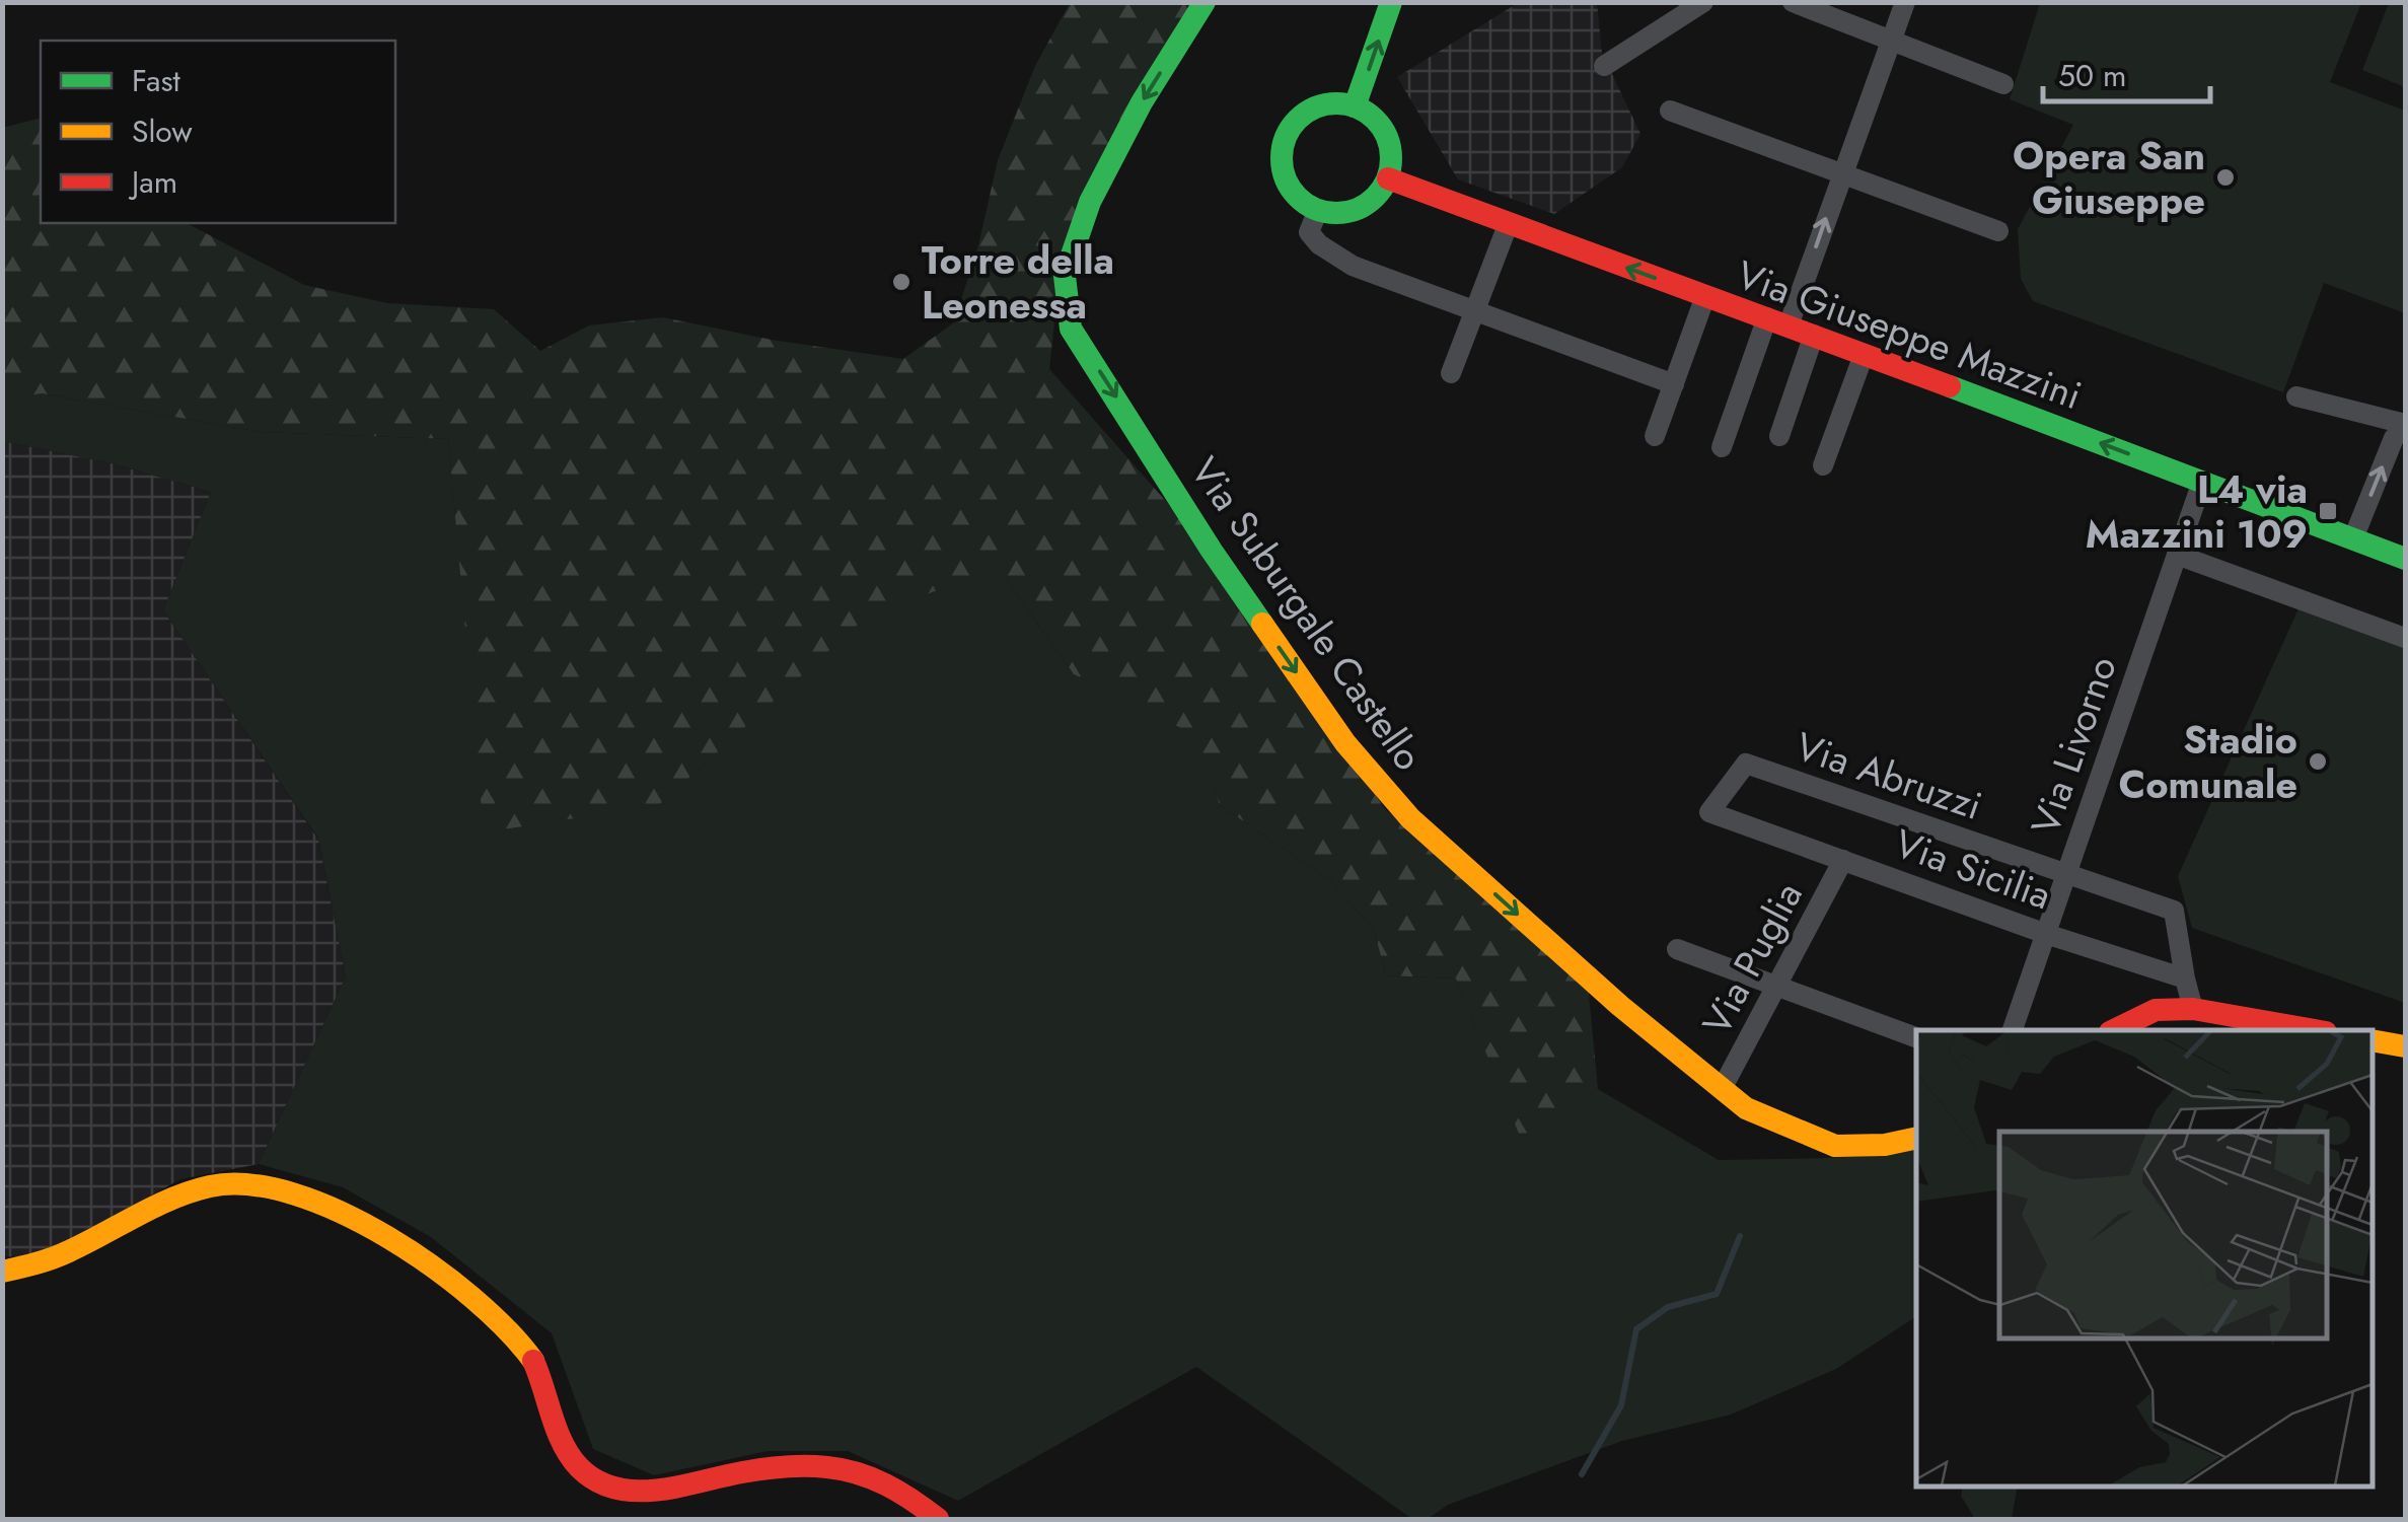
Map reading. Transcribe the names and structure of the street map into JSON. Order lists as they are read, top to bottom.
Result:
{
  "streets": {
    "street": [
      "Via Giuseppe Mazzini",
      "Via Suburgale Castello",
      "Via Livorno",
      "Via Abruzzi",
      "Via Sicilia",
      "Via Puglia"
    ]
  },
  "crossings": [
    ["Via Giuseppe Mazzini", "Via Livorno"],
    ["Via Suburgale Castello", "Via Puglia"],
    ["Via Livorno", "Via Abruzzi"],
    ["Via Livorno", "Via Sicilia"],
    ["Via Abruzzi", "Via Sicilia"],
    ["Via Sicilia", "Via Puglia"]
  ],
  "one_way": ["Via Suburgale Castello"],
  "places": {
    "other": ["Opera San Giuseppe", "Torre della Leonessa", "Stadio Comunale"],
    "transit": ["L4 via Mazzini 109"]
  },
  "legend": ["Fast", "Slow", "Jam"],
  "scale_bar": "50 m"
}
